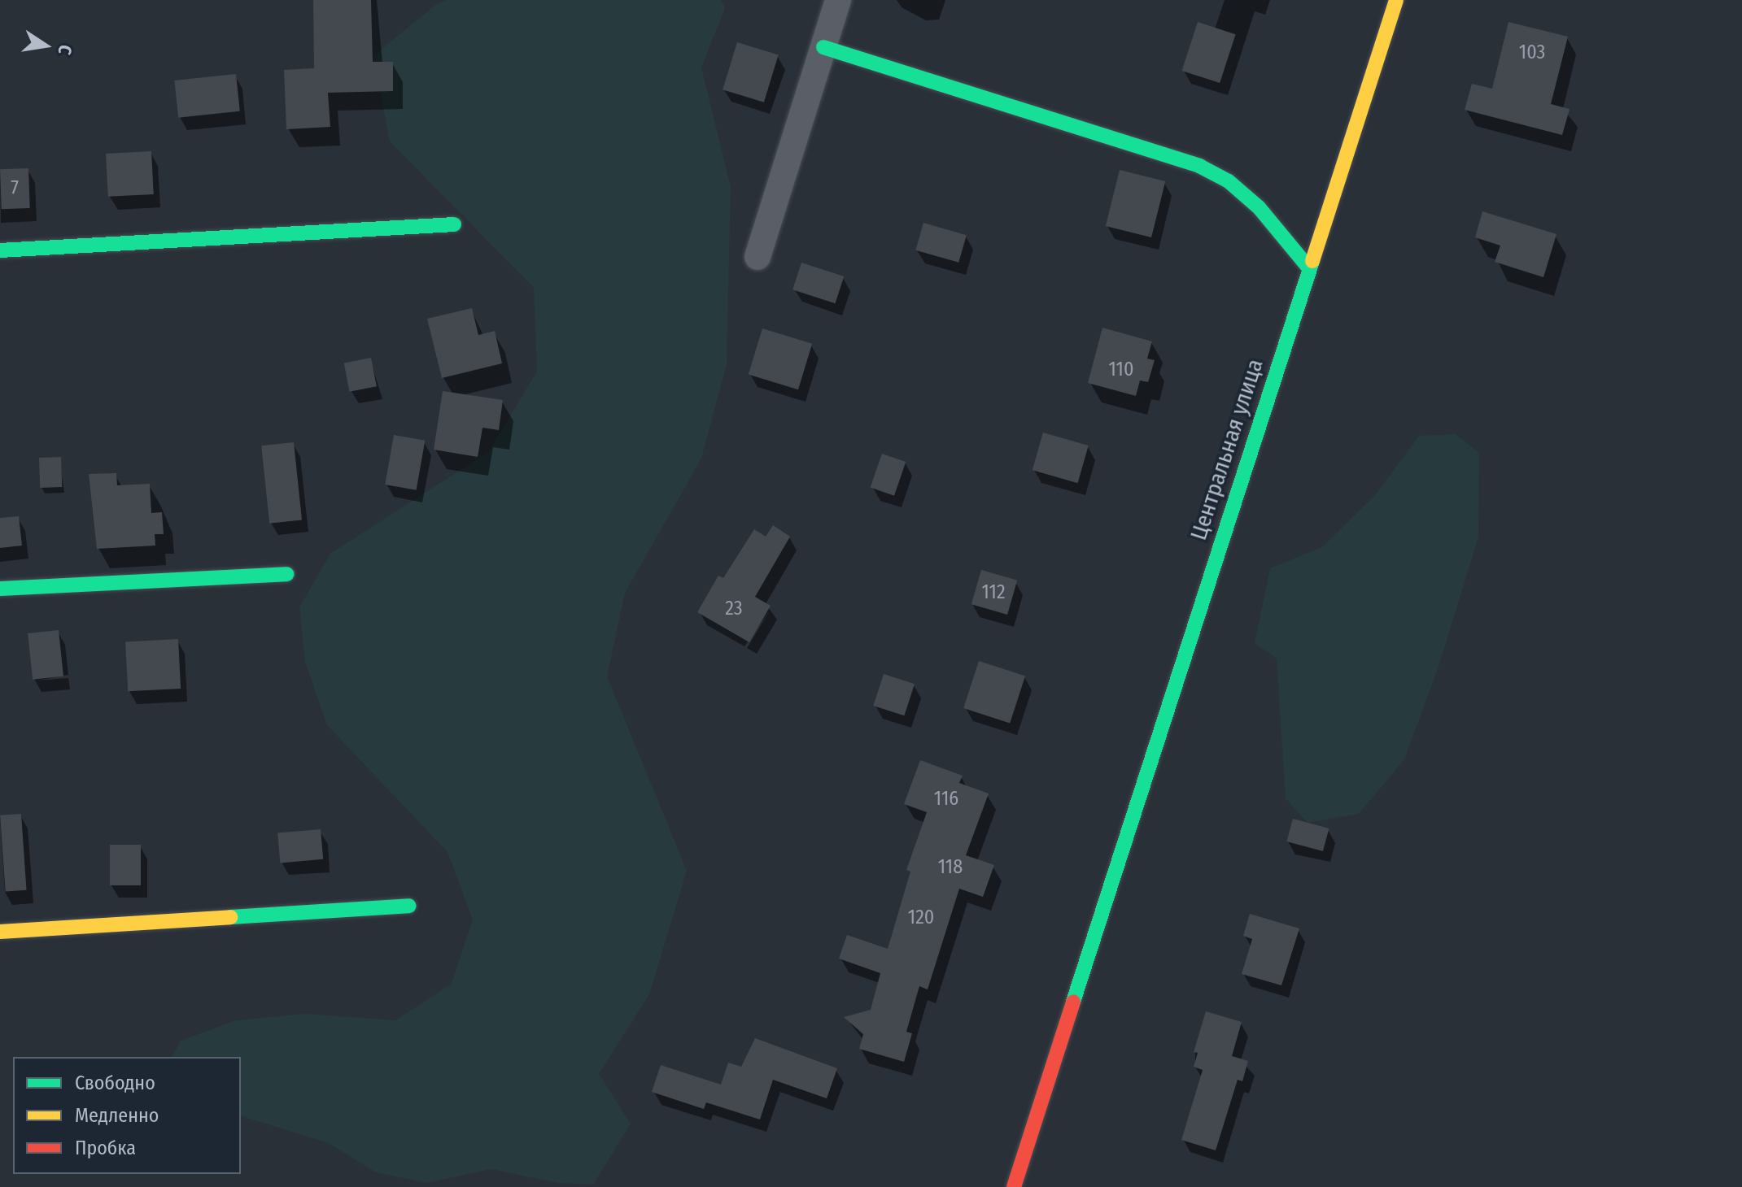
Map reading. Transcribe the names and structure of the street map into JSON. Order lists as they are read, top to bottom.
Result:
{
  "streets": {
    "street": ["Центральная улица"]
  },
  "house_numbers": [
    "103",
    "7",
    "110",
    "112",
    "23",
    "116",
    "118",
    "120"
  ],
  "legend": ["Свободно", "Медленно", "Пробка"],
  "north": "right"
}
